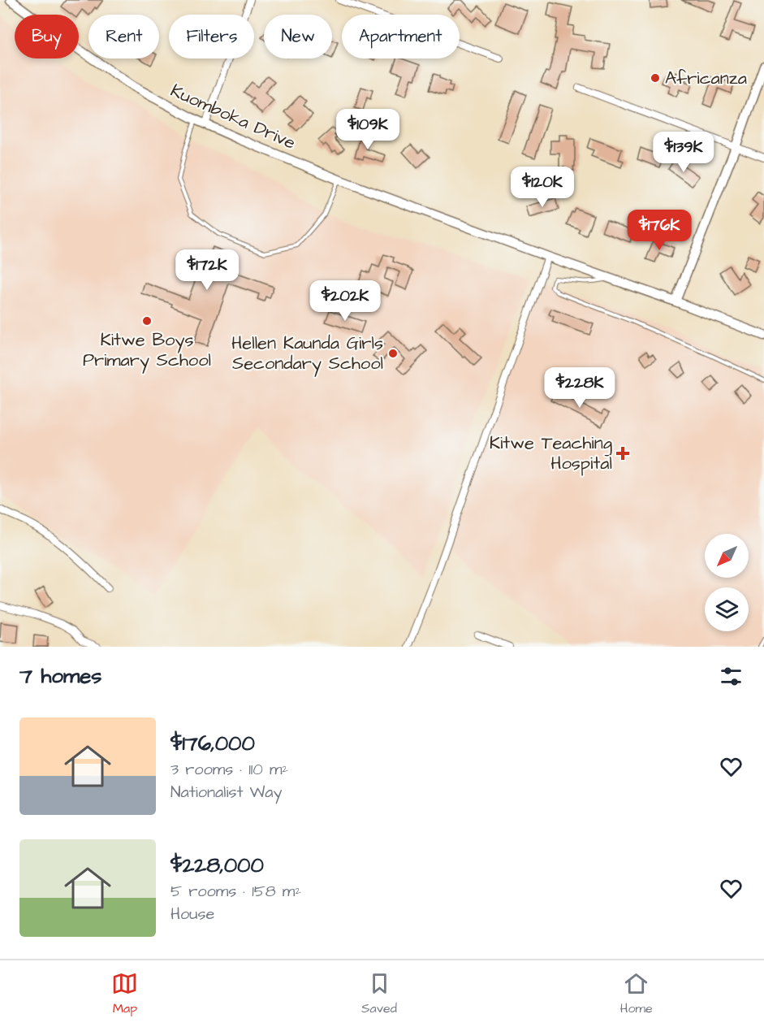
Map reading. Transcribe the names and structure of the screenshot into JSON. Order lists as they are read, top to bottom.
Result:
{
  "streets": {
    "main road": ["Kuomboka Drive"]
  },
  "places": {
    "other": ["Africanza", "Kitwe Boys Primary School", "Hellen Kaunda Girls Secondary School"],
    "health": ["Kitwe Teaching Hospital"]
  },
  "north": "bottom left",
  "page": {
    "chip": [
      "Buy",
      "Rent",
      "Filters",
      "New",
      "Apartment"
    ],
    "price": [
      "$109K",
      "$139K",
      "$120K",
      "$176K",
      "$172K",
      "$202K",
      "$228K"
    ],
    "heading": "7 homes",
    "list": [
      {
        "name": "$176,000",
        "note": "3 rooms · 110 m² · Nationalist Way"
      },
      {
        "name": "$228,000",
        "note": "5 rooms · 158 m² · House"
      }
    ],
    "tabs": ["Map", "Saved", "Home"]
  }
}
